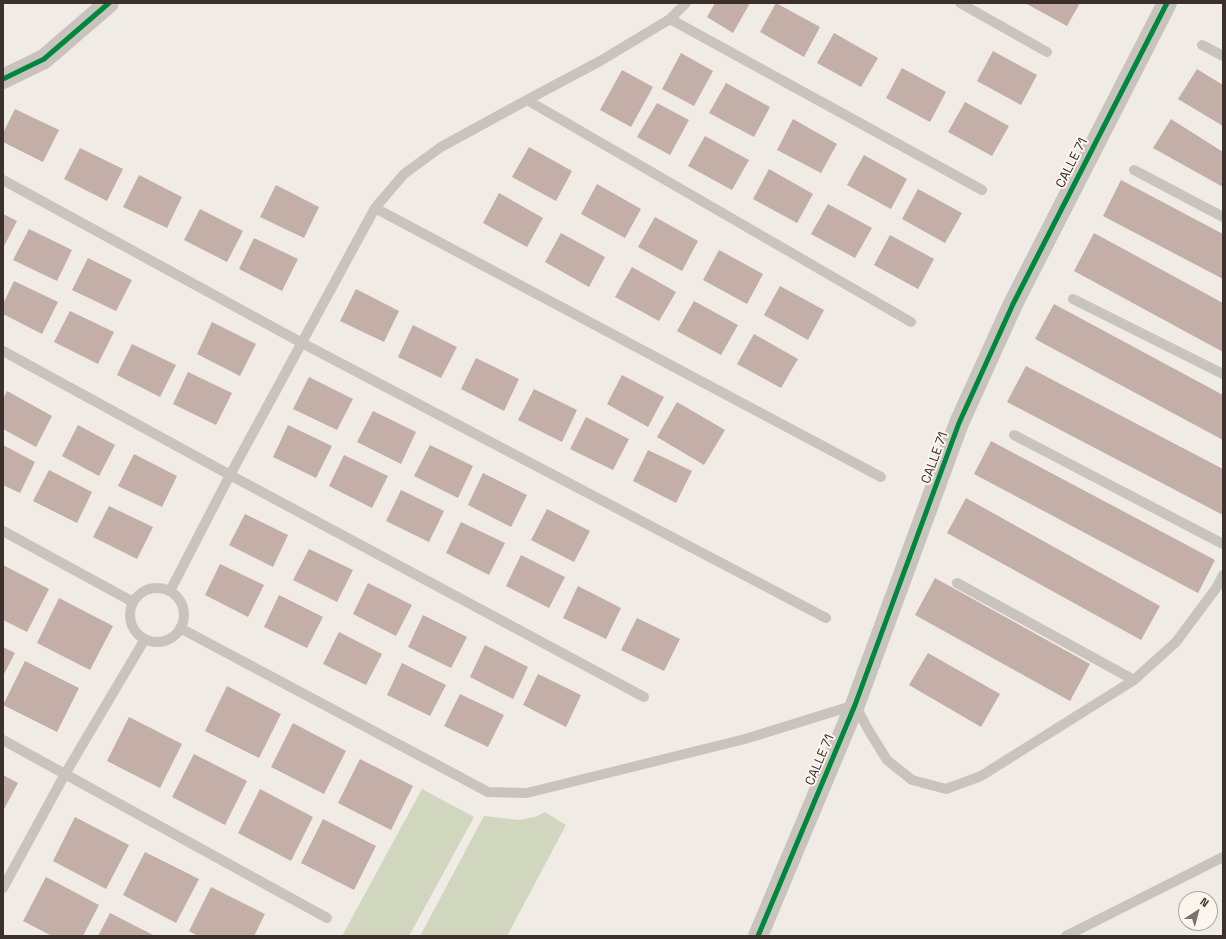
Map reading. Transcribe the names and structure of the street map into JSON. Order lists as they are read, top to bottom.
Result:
{
  "streets": {
    "street": ["CALLE 71"]
  },
  "north": "top right"
}
